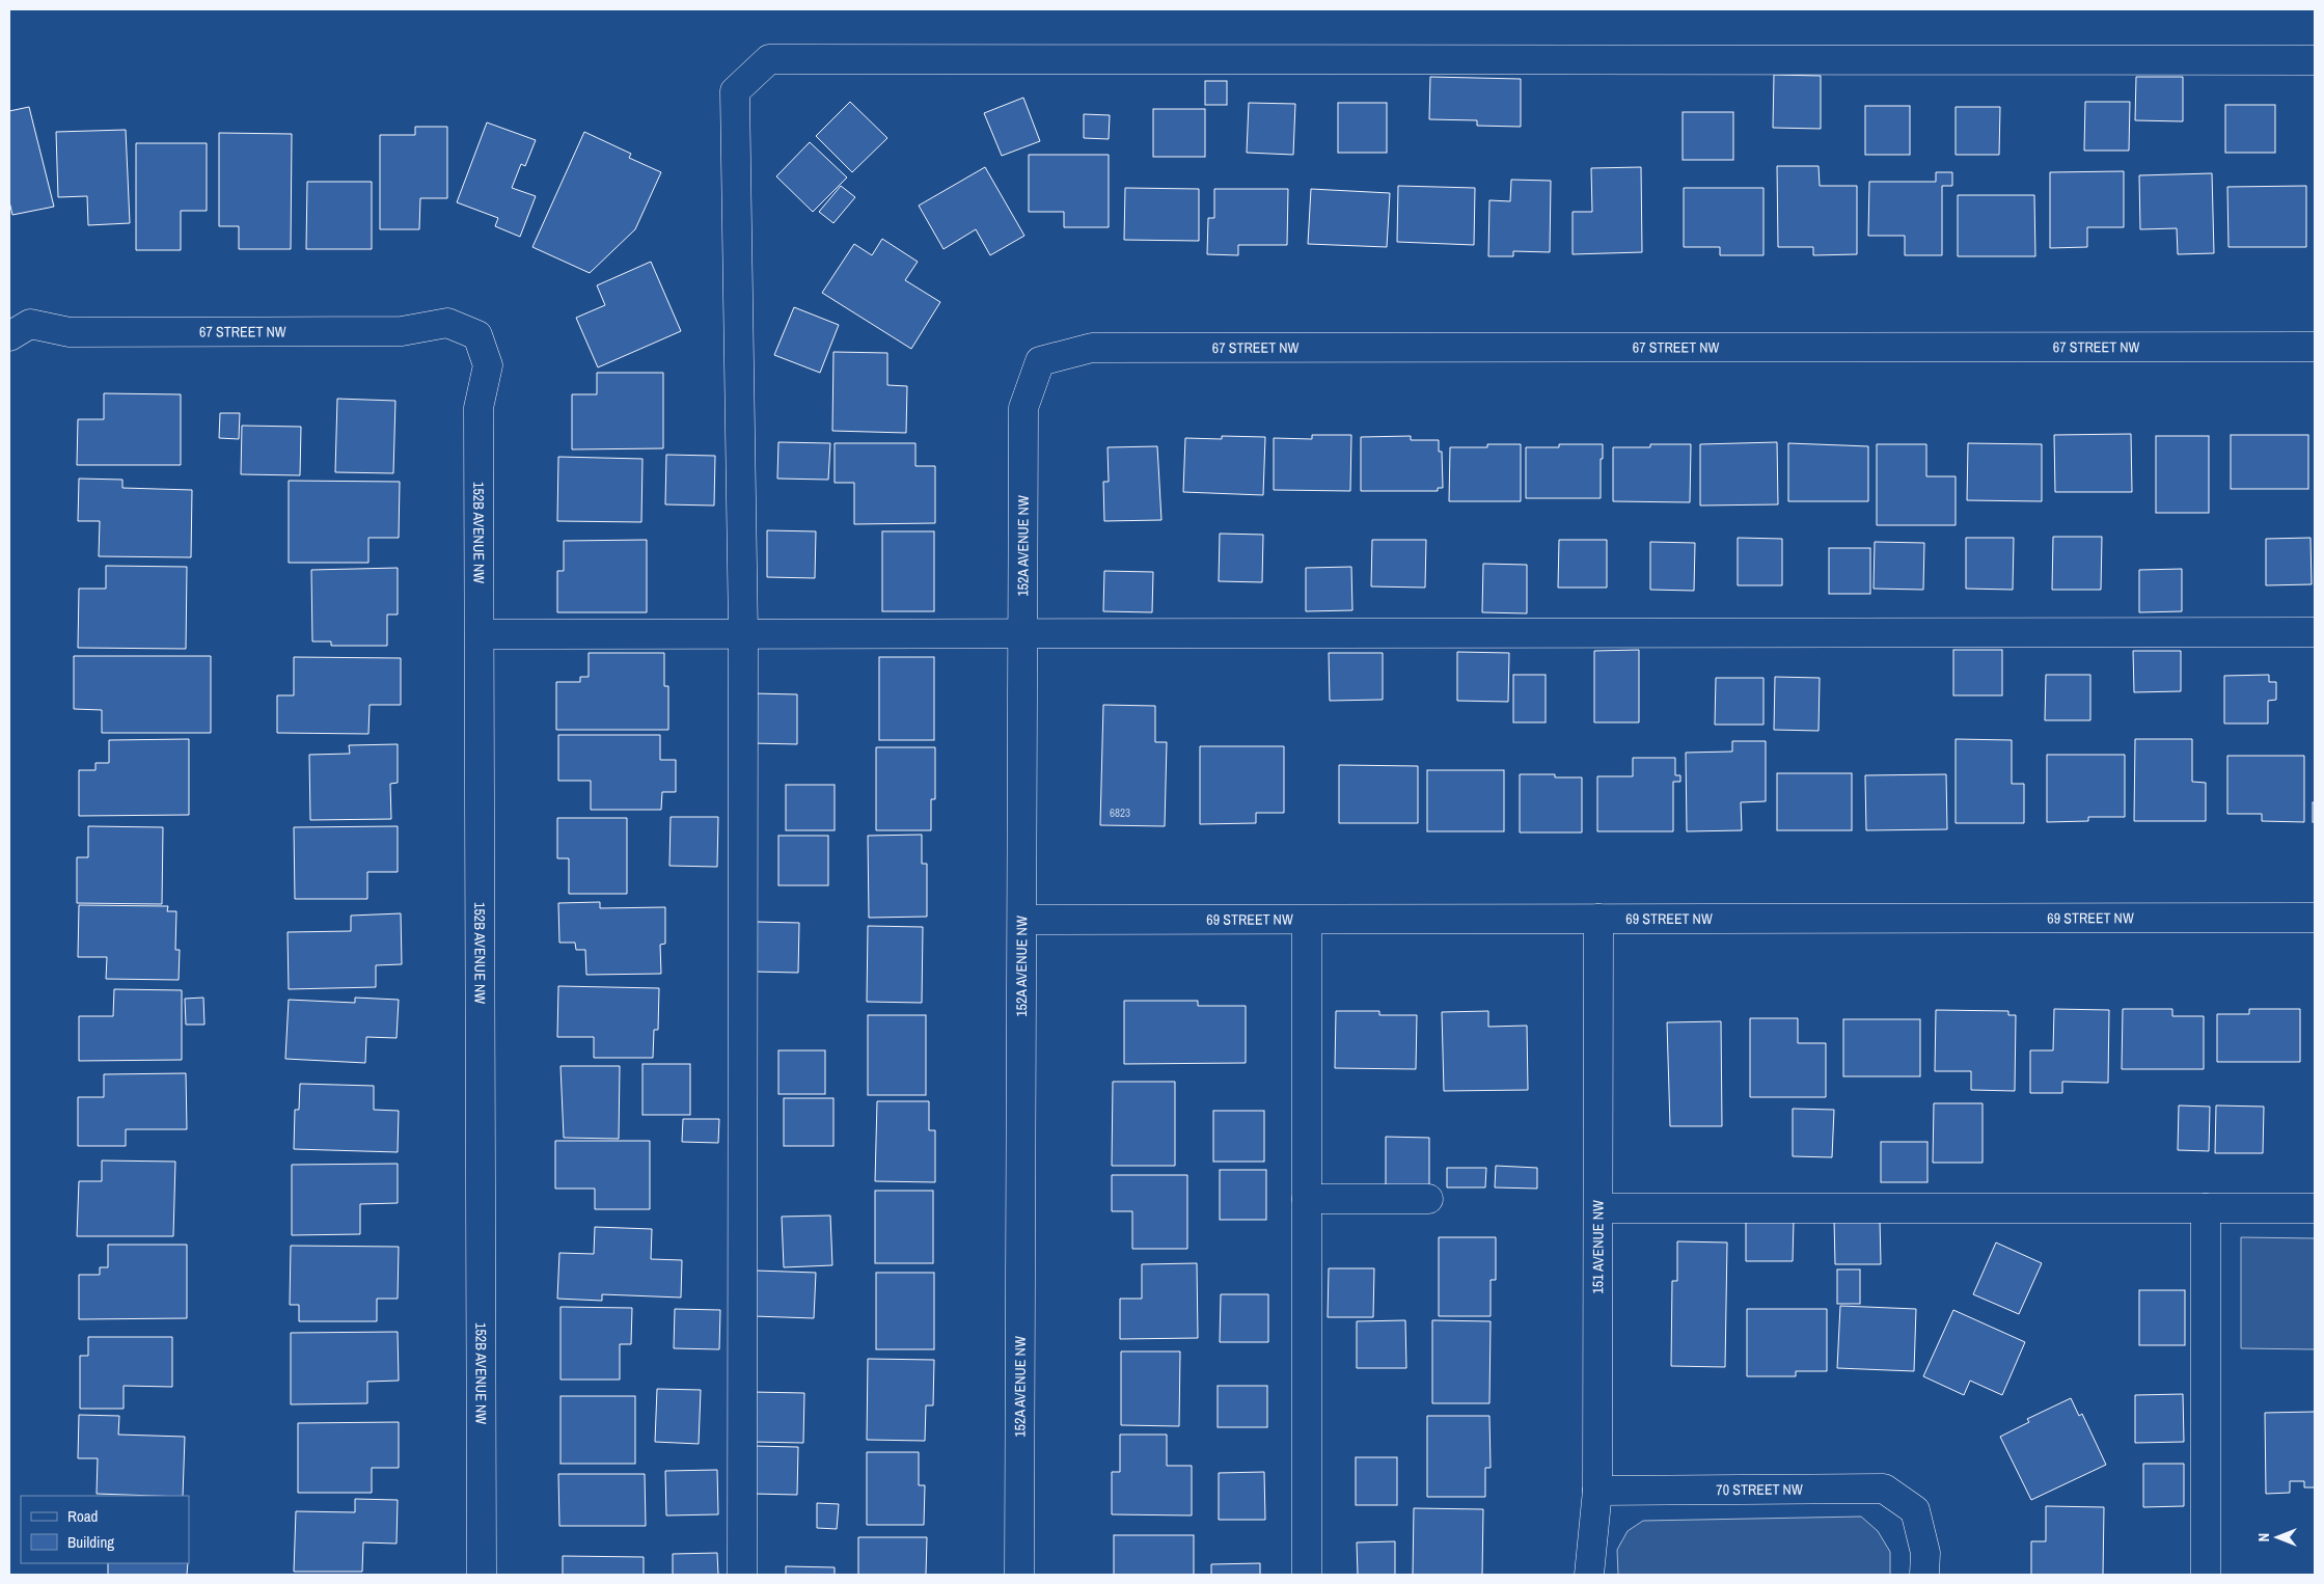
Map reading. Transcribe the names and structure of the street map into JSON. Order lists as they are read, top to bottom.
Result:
{
  "streets": {
    "street": [
      "67 STREET NW",
      "152B AVENUE NW",
      "152A AVENUE NW",
      "69 STREET NW",
      "151 AVENUE NW",
      "70 STREET NW"
    ]
  },
  "crossings": [
    ["67 STREET NW", "152B AVENUE NW"],
    ["67 STREET NW", "152A AVENUE NW"],
    ["152A AVENUE NW", "69 STREET NW"],
    ["69 STREET NW", "151 AVENUE NW"],
    ["151 AVENUE NW", "70 STREET NW"]
  ],
  "house_numbers": ["6823"],
  "legend": ["Road", "Building"],
  "north": "left"
}
